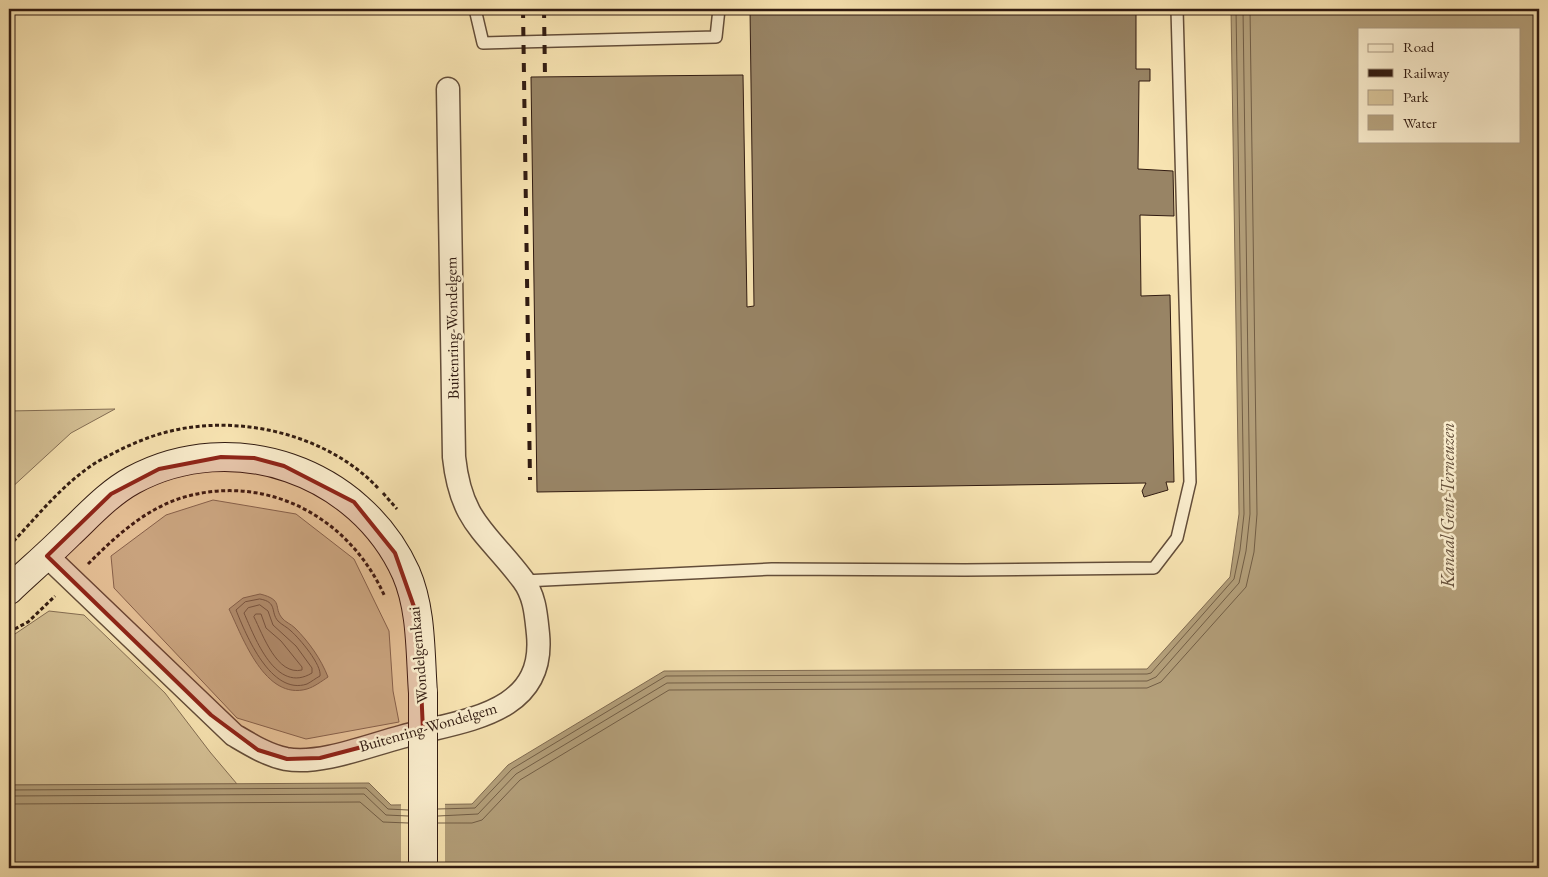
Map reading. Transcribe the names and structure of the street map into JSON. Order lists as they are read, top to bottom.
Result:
{
  "streets": {
    "main road": ["Wondelgemkaai"],
    "street": ["Buitenring-Wondelgem"]
  },
  "crossings": [
    ["Buitenring-Wondelgem", "Wondelgemkaai"]
  ],
  "water": ["Kanaal Gent-Terneuzen"],
  "legend": [
    "Road",
    "Railway",
    "Park",
    "Water"
  ]
}
